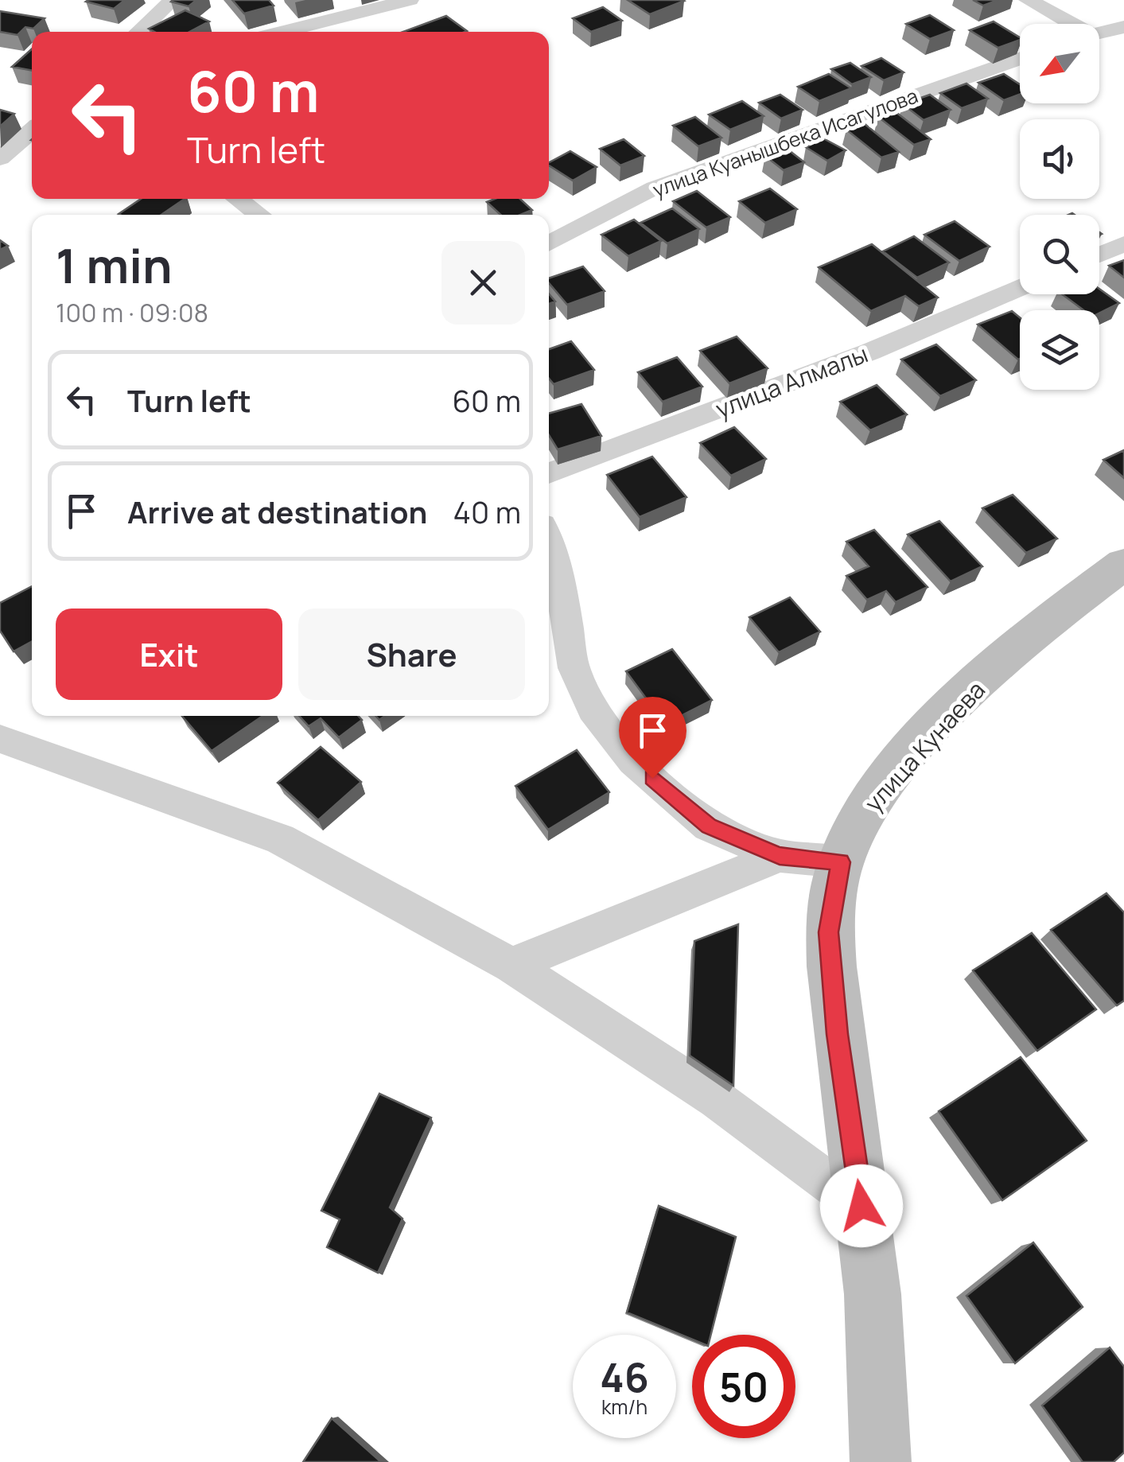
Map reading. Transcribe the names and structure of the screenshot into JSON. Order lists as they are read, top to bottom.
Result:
{
  "streets": {
    "main road": ["улица Кунаева"],
    "street": ["улица Куанышбека Исагулова", "улица Алмалы"]
  },
  "north": "bottom left",
  "page": {
    "turn": ["60 m", "Turn left"],
    "heading": ["1 min", "100 m · 09:08"],
    "list": [
      {
        "name": "Turn left",
        "value": "60 m"
      },
      {
        "name": "Arrive at destination",
        "value": "40 m"
      }
    ],
    "buttons": ["Exit", "Share"],
    "speed": "46 km/h",
    "limit": "50"
  }
}
